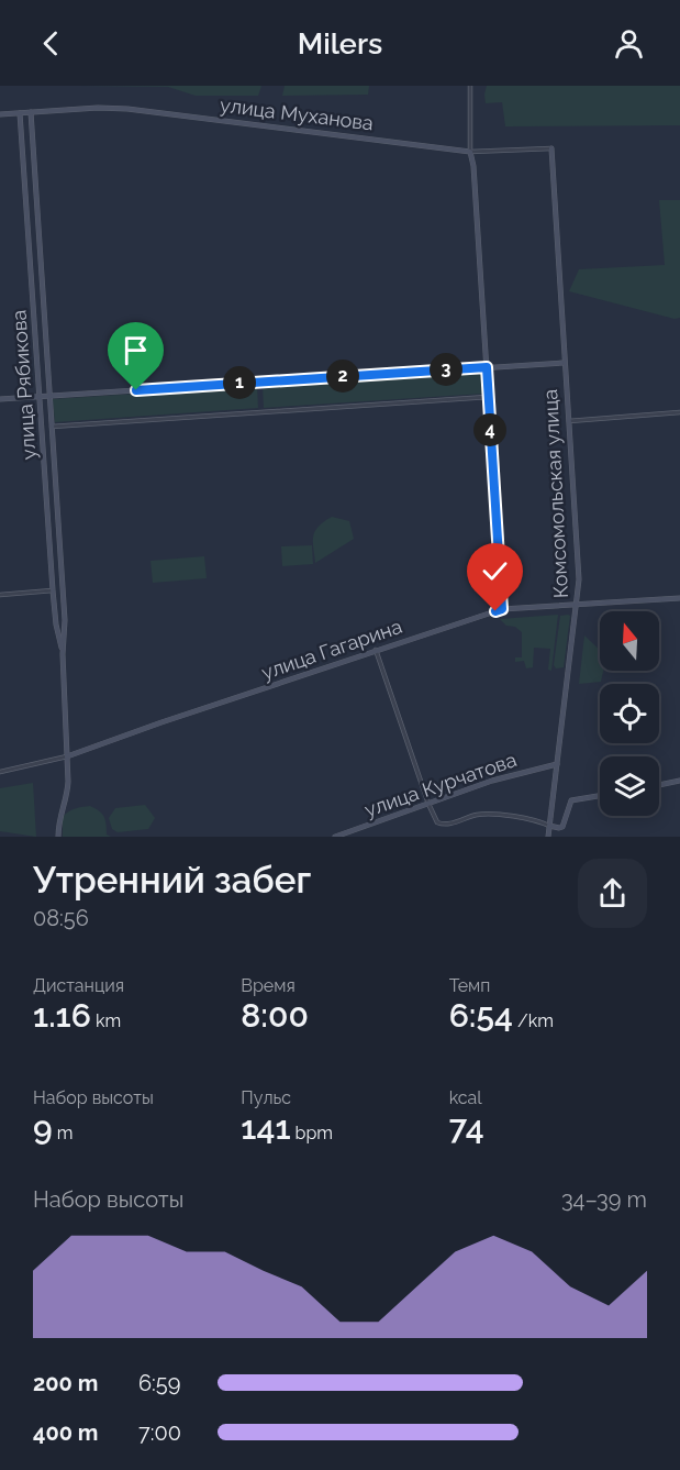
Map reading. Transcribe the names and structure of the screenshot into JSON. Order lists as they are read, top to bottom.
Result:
{
  "streets": {
    "street": [
      "улица Муханова",
      "улица Рябикова",
      "Комсомольская улица",
      "улица Гагарина",
      "улица Курчатова"
    ]
  },
  "crossings": [
    ["улица Муханова", "улица Рябикова"],
    ["улица Рябикова", "улица Гагарина"],
    ["Комсомольская улица", "улица Гагарина"],
    ["Комсомольская улица", "улица Курчатова"]
  ],
  "north": "top",
  "page": {
    "header": "Milers",
    "pins": [
      "3",
      "2",
      "1",
      "4"
    ],
    "heading": ["Утренний забег", "08:56"],
    "stats": [
      ["Дистанция", "1.16 km"],
      ["Время", "8:00"],
      ["Темп", "6:54 /km"],
      ["Набор высоты", "9 m"],
      ["Пульс", "141 bpm"],
      ["kcal", "74"]
    ],
    "chart": ["Набор высоты", "34–39 m"],
    "list": [
      {
        "name": "200 m",
        "note": "6:59"
      },
      {
        "name": "400 m",
        "note": "7:00"
      }
    ]
  }
}
